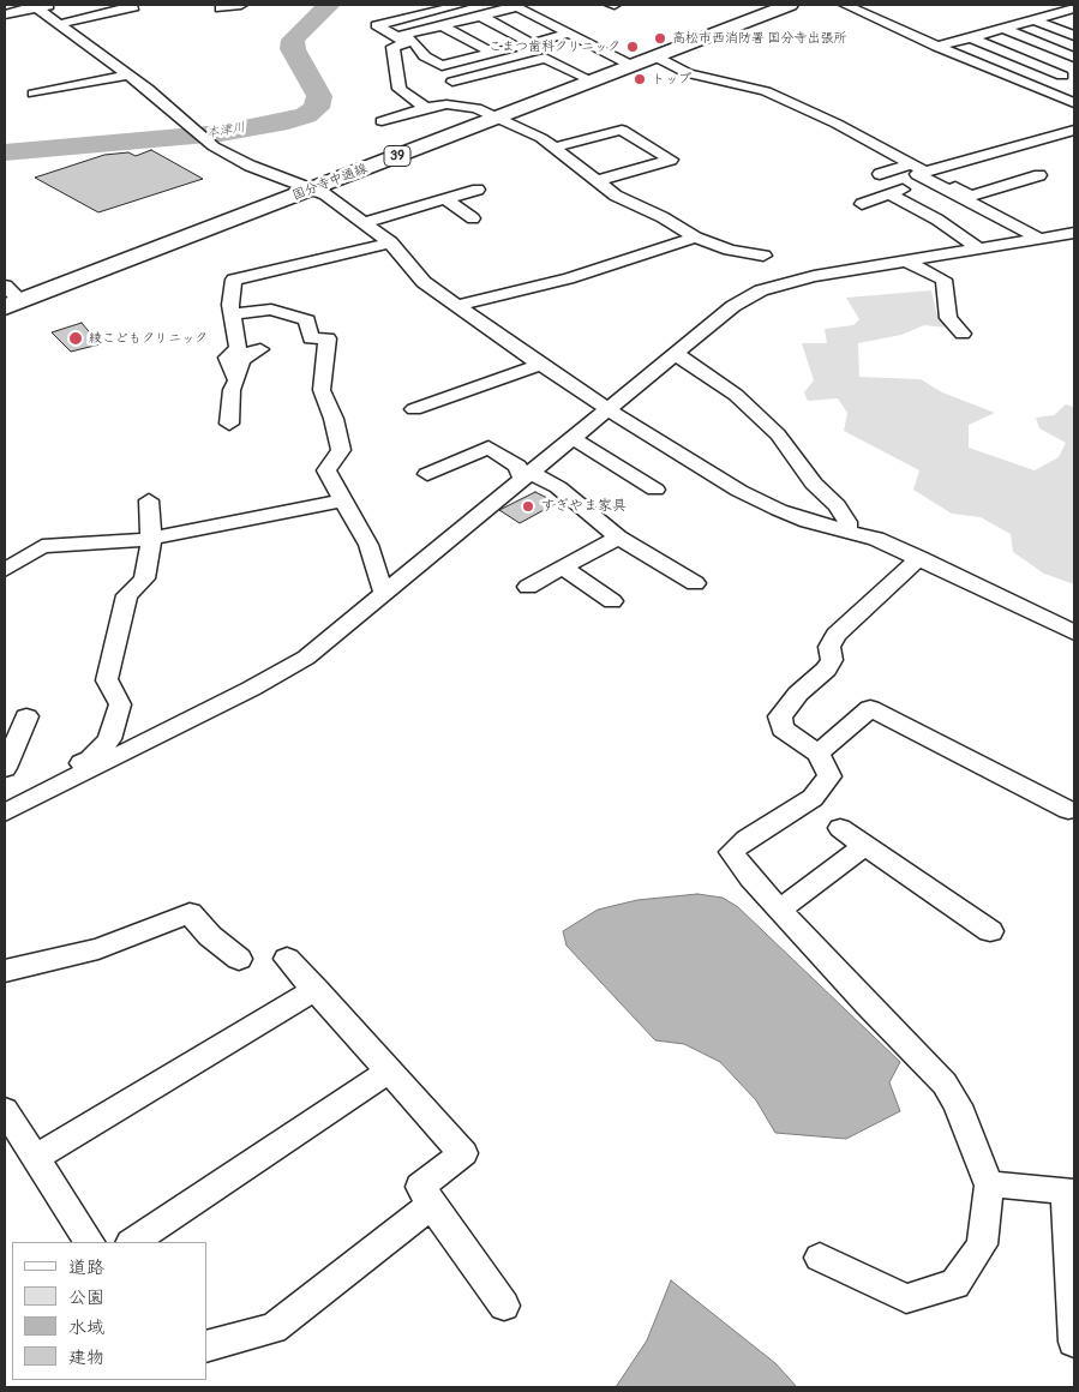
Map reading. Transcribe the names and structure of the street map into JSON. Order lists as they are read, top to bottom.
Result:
{
  "streets": {
    "main road": ["39", "国分寺中通線"]
  },
  "water": ["本津川"],
  "places": [
    "高松市西消防署 国分寺出張所",
    "こまつ歯科クリニック",
    "トップ",
    "綾こどもクリニック",
    "すぎやま家具"
  ],
  "legend": [
    "道路",
    "公園",
    "水域",
    "建物"
  ]
}
